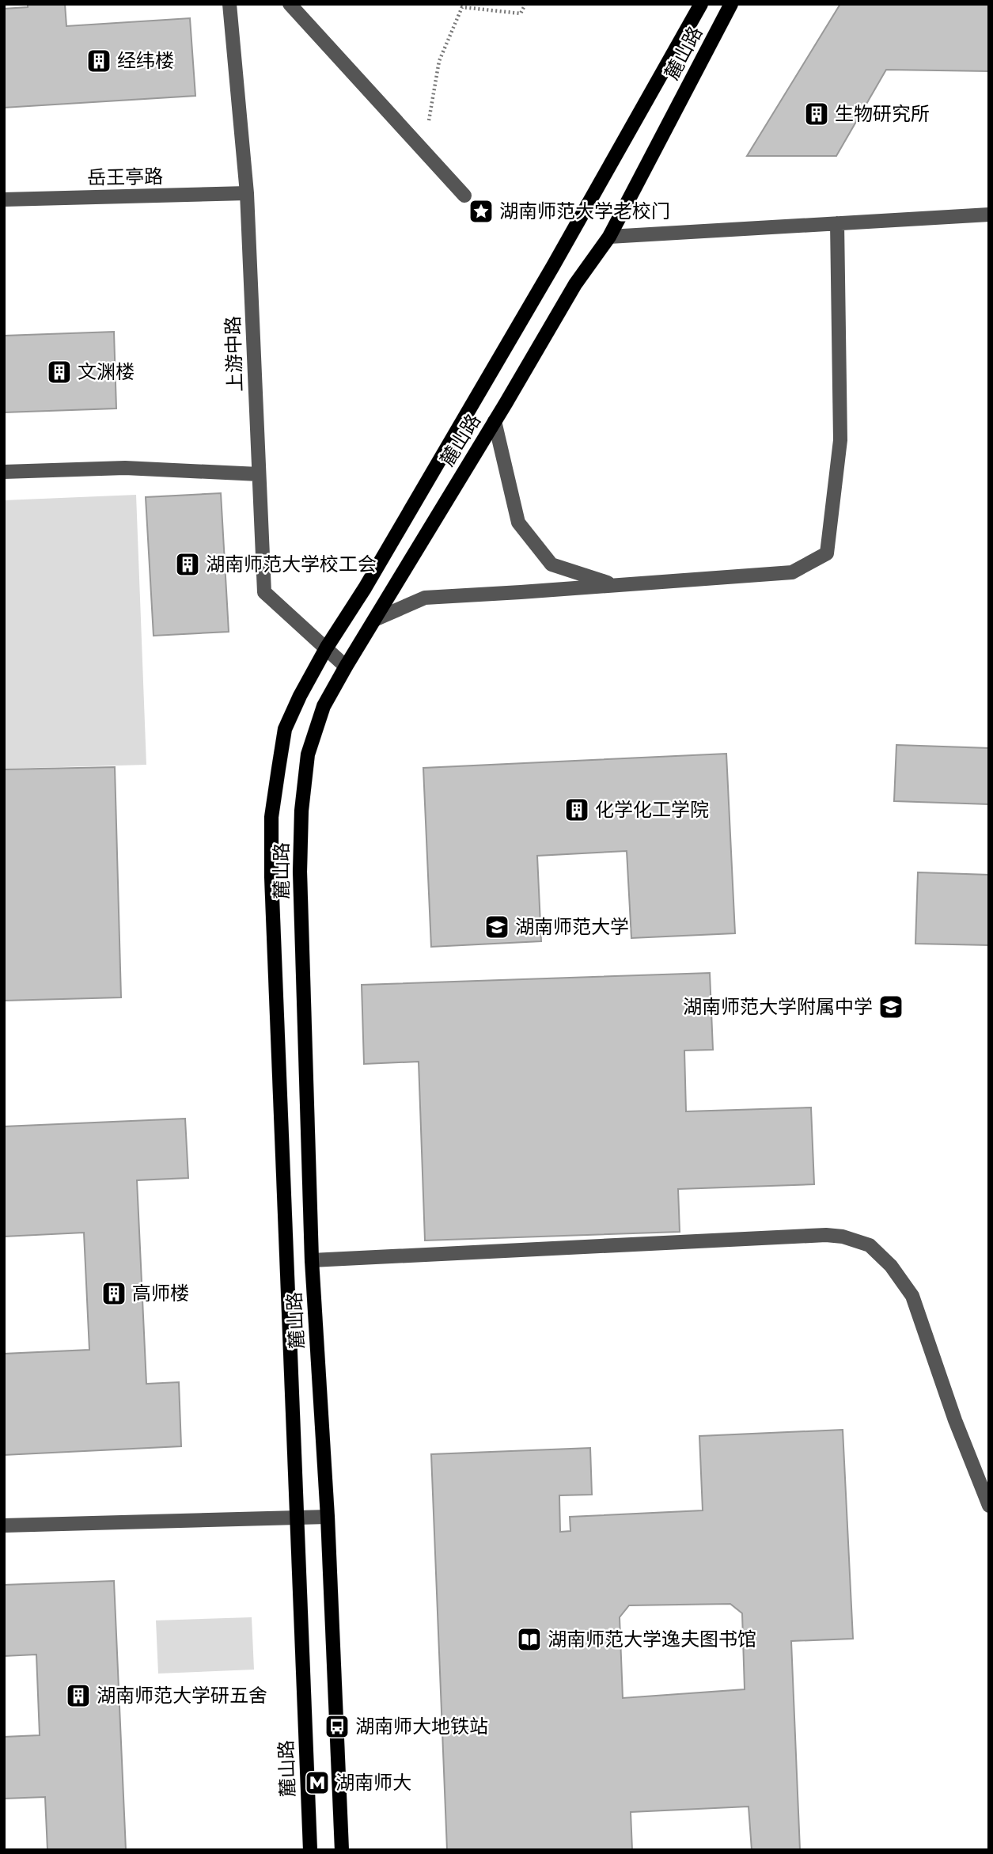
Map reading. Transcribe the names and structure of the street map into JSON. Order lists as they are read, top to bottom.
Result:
{
  "streets": {
    "main road": ["麓山路"],
    "lane": ["岳王亭路", "上游中路"]
  },
  "crossings": [
    ["麓山路", "上游中路"],
    ["岳王亭路", "上游中路"]
  ],
  "places": {
    "building": [
      "经纬楼",
      "生物研究所",
      "文渊楼",
      "湖南师范大学校工会",
      "化学化工学院",
      "高师楼",
      "湖南师范大学研五舍"
    ],
    "place": ["湖南师范大学老校门"],
    "school or university": ["湖南师范大学", "湖南师范大学附属中学"],
    "library": ["湖南师范大学逸夫图书馆"],
    "bus stop": ["湖南师大地铁站"],
    "metro station": ["湖南师大"]
  }
}
